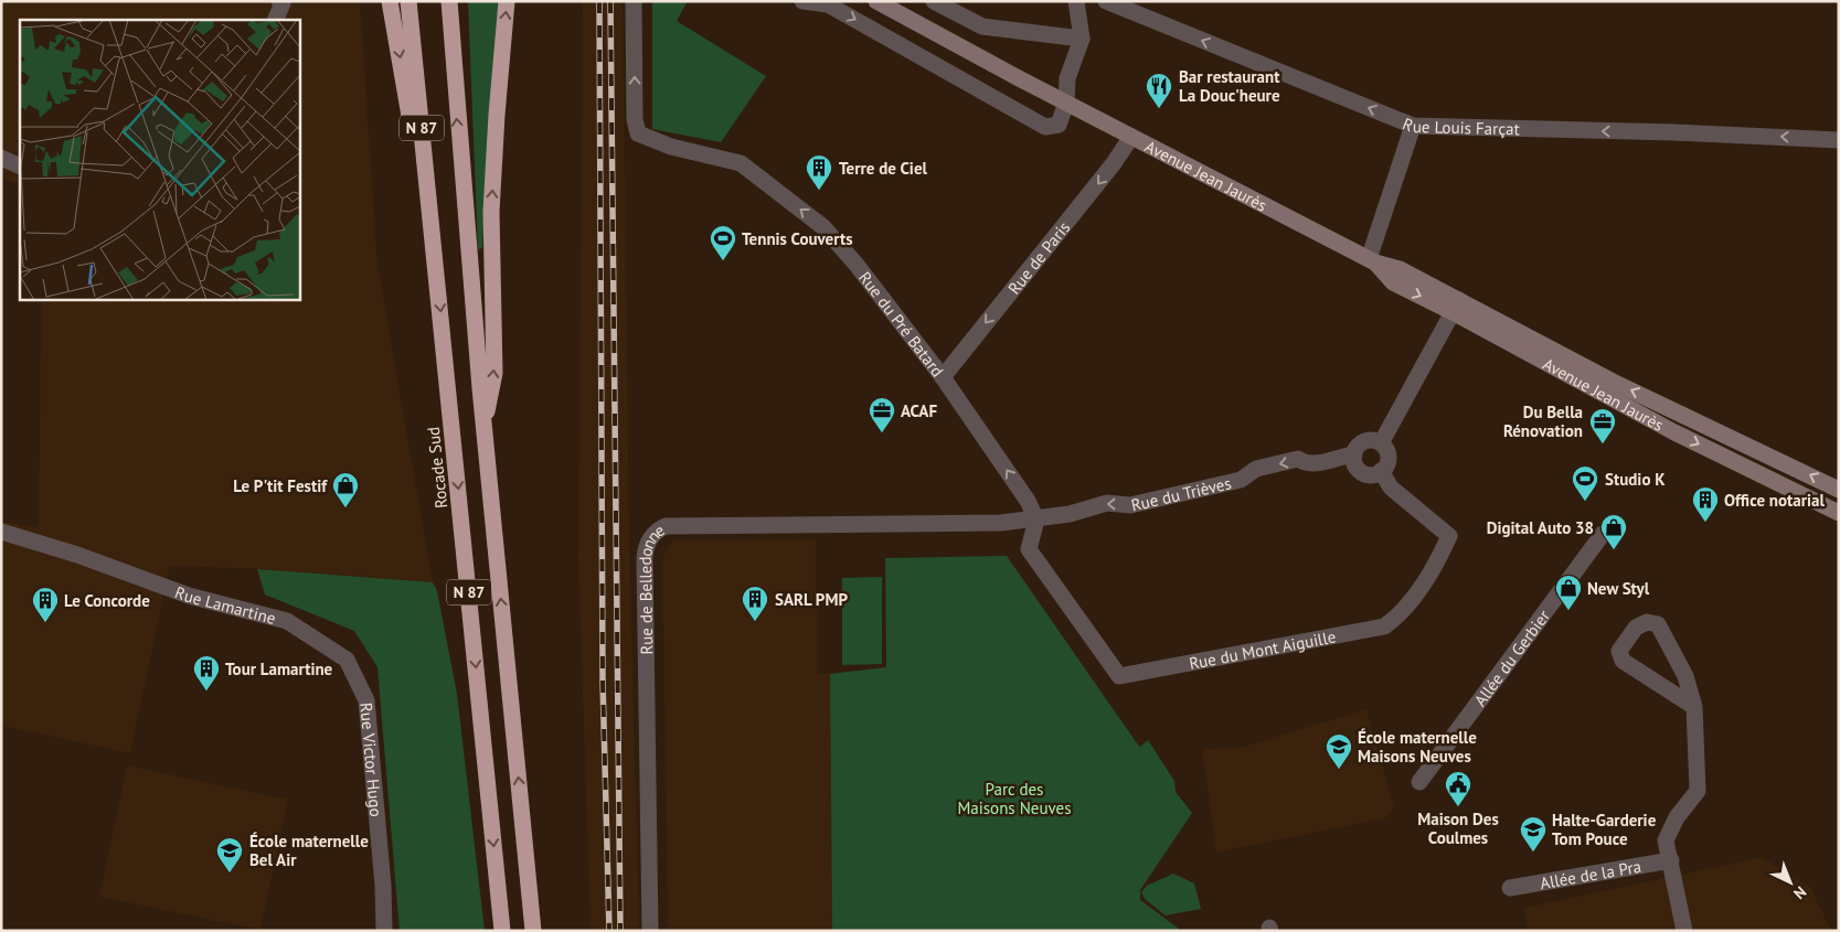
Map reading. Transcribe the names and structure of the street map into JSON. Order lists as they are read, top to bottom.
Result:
{
  "streets": {
    "highway": ["N 87", "Rocade Sud"],
    "main road": ["Avenue Jean Jaurès"],
    "street": [
      "Rue Louis Farçat",
      "Rue de Paris",
      "Rue du Pré Batard",
      "Rue du Trièves",
      "Rue de Belledonne",
      "Rue Lamartine",
      "Rue du Mont Aiguille",
      "Allée du Gerbier",
      "Rue Victor Hugo",
      "Allée de la Pra"
    ]
  },
  "crossings": [
    ["Avenue Jean Jaurès", "Rue de Paris"],
    ["Rue de Paris", "Rue du Pré Batard"],
    ["Rue du Pré Batard", "Rue du Trièves"],
    ["Rue du Pré Batard", "Rue de Belledonne"],
    ["Rue du Pré Batard", "Rue du Mont Aiguille"],
    ["Rue du Trièves", "Rue de Belledonne"],
    ["Rue du Trièves", "Rue du Mont Aiguille"],
    ["Rue de Belledonne", "Rue du Mont Aiguille"],
    ["Rue Lamartine", "Rue Victor Hugo"]
  ],
  "one_way": [
    "Rue Louis Farçat",
    "Rue de Paris",
    "Rue du Pré Batard",
    "Rue du Trièves"
  ],
  "parks": ["Parc des Maisons Neuves"],
  "places": {
    "restaurant": ["Bar restaurant La Douc'heure"],
    "building": [
      "Terre de Ciel",
      "Office notarial",
      "SARL PMP",
      "Le Concorde",
      "Tour Lamartine"
    ],
    "sports": ["Tennis Couverts", "Studio K"],
    "office": ["ACAF", "Du Bella Rénovation"],
    "shop": ["Le P'tit Festif", "Digital Auto 38", "New Styl"],
    "school or university": ["École maternelle Maisons Neuves", "Halte-Garderie Tom Pouce", "École maternelle Bel Air"],
    "public building": ["Maison Des Coulmes"]
  },
  "north": "bottom right"
}
